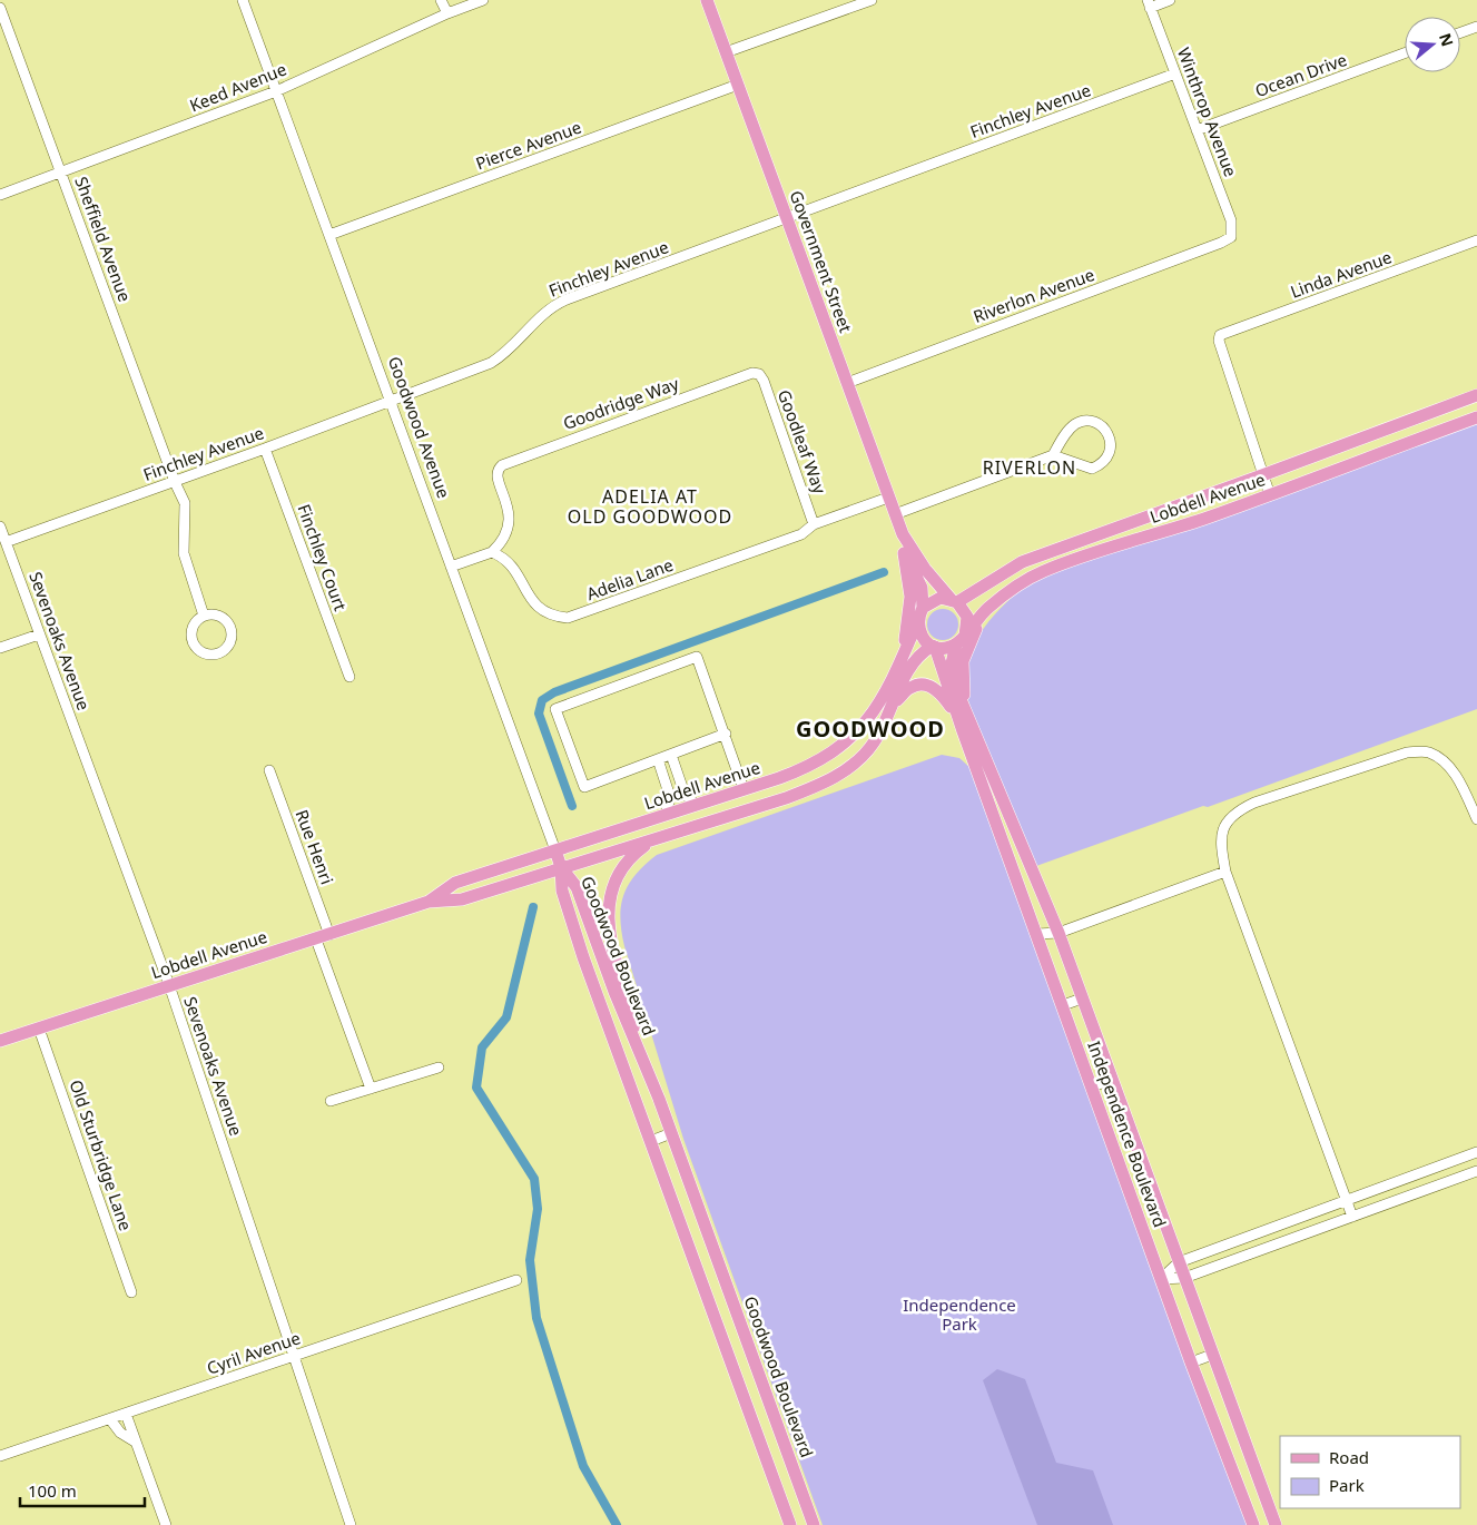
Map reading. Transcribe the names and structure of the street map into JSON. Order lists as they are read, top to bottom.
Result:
{
  "streets": {
    "main road": [
      "Government Street",
      "Goodwood Avenue",
      "Lobdell Avenue",
      "Goodwood Boulevard",
      "Independence Boulevard"
    ],
    "street": [
      "Ocean Drive",
      "Keed Avenue",
      "Finchley Avenue",
      "Winthrop Avenue",
      "Pierce Avenue",
      "Sheffield Avenue",
      "Linda Avenue",
      "Riverlon Avenue",
      "Goodridge Way",
      "Goodleaf Way",
      "Finchley Court",
      "Adelia Lane",
      "Sevenoaks Avenue",
      "Rue Henri",
      "Old Sturbridge Lane",
      "Cyril Avenue"
    ]
  },
  "crossings": [
    ["Ocean Drive", "Winthrop Avenue"],
    ["Keed Avenue", "Sheffield Avenue"],
    ["Keed Avenue", "Goodwood Avenue"],
    ["Finchley Avenue", "Winthrop Avenue"],
    ["Finchley Avenue", "Sheffield Avenue"],
    ["Finchley Avenue", "Government Street"],
    ["Finchley Avenue", "Goodwood Avenue"],
    ["Finchley Avenue", "Finchley Court"],
    ["Finchley Avenue", "Sevenoaks Avenue"],
    ["Winthrop Avenue", "Riverlon Avenue"],
    ["Pierce Avenue", "Government Street"],
    ["Pierce Avenue", "Goodwood Avenue"],
    ["Government Street", "Riverlon Avenue"],
    ["Government Street", "Lobdell Avenue"],
    ["Government Street", "Adelia Lane"],
    ["Linda Avenue", "Lobdell Avenue"],
    ["Goodridge Way", "Goodleaf Way"],
    ["Goodridge Way", "Adelia Lane"],
    ["Goodwood Avenue", "Lobdell Avenue"],
    ["Goodwood Avenue", "Goodwood Boulevard"],
    ["Goodleaf Way", "Adelia Lane"],
    ["Lobdell Avenue", "Sevenoaks Avenue"],
    ["Lobdell Avenue", "Rue Henri"],
    ["Lobdell Avenue", "Goodwood Boulevard"],
    ["Lobdell Avenue", "Old Sturbridge Lane"],
    ["Sevenoaks Avenue", "Cyril Avenue"]
  ],
  "districts": ["RIVERLON", "ADELIA AT OLD GOODWOOD", "GOODWOOD"],
  "parks": ["Independence Park"],
  "legend": ["Road", "Park"],
  "scale_bar": "100 m",
  "north": "right"
}
